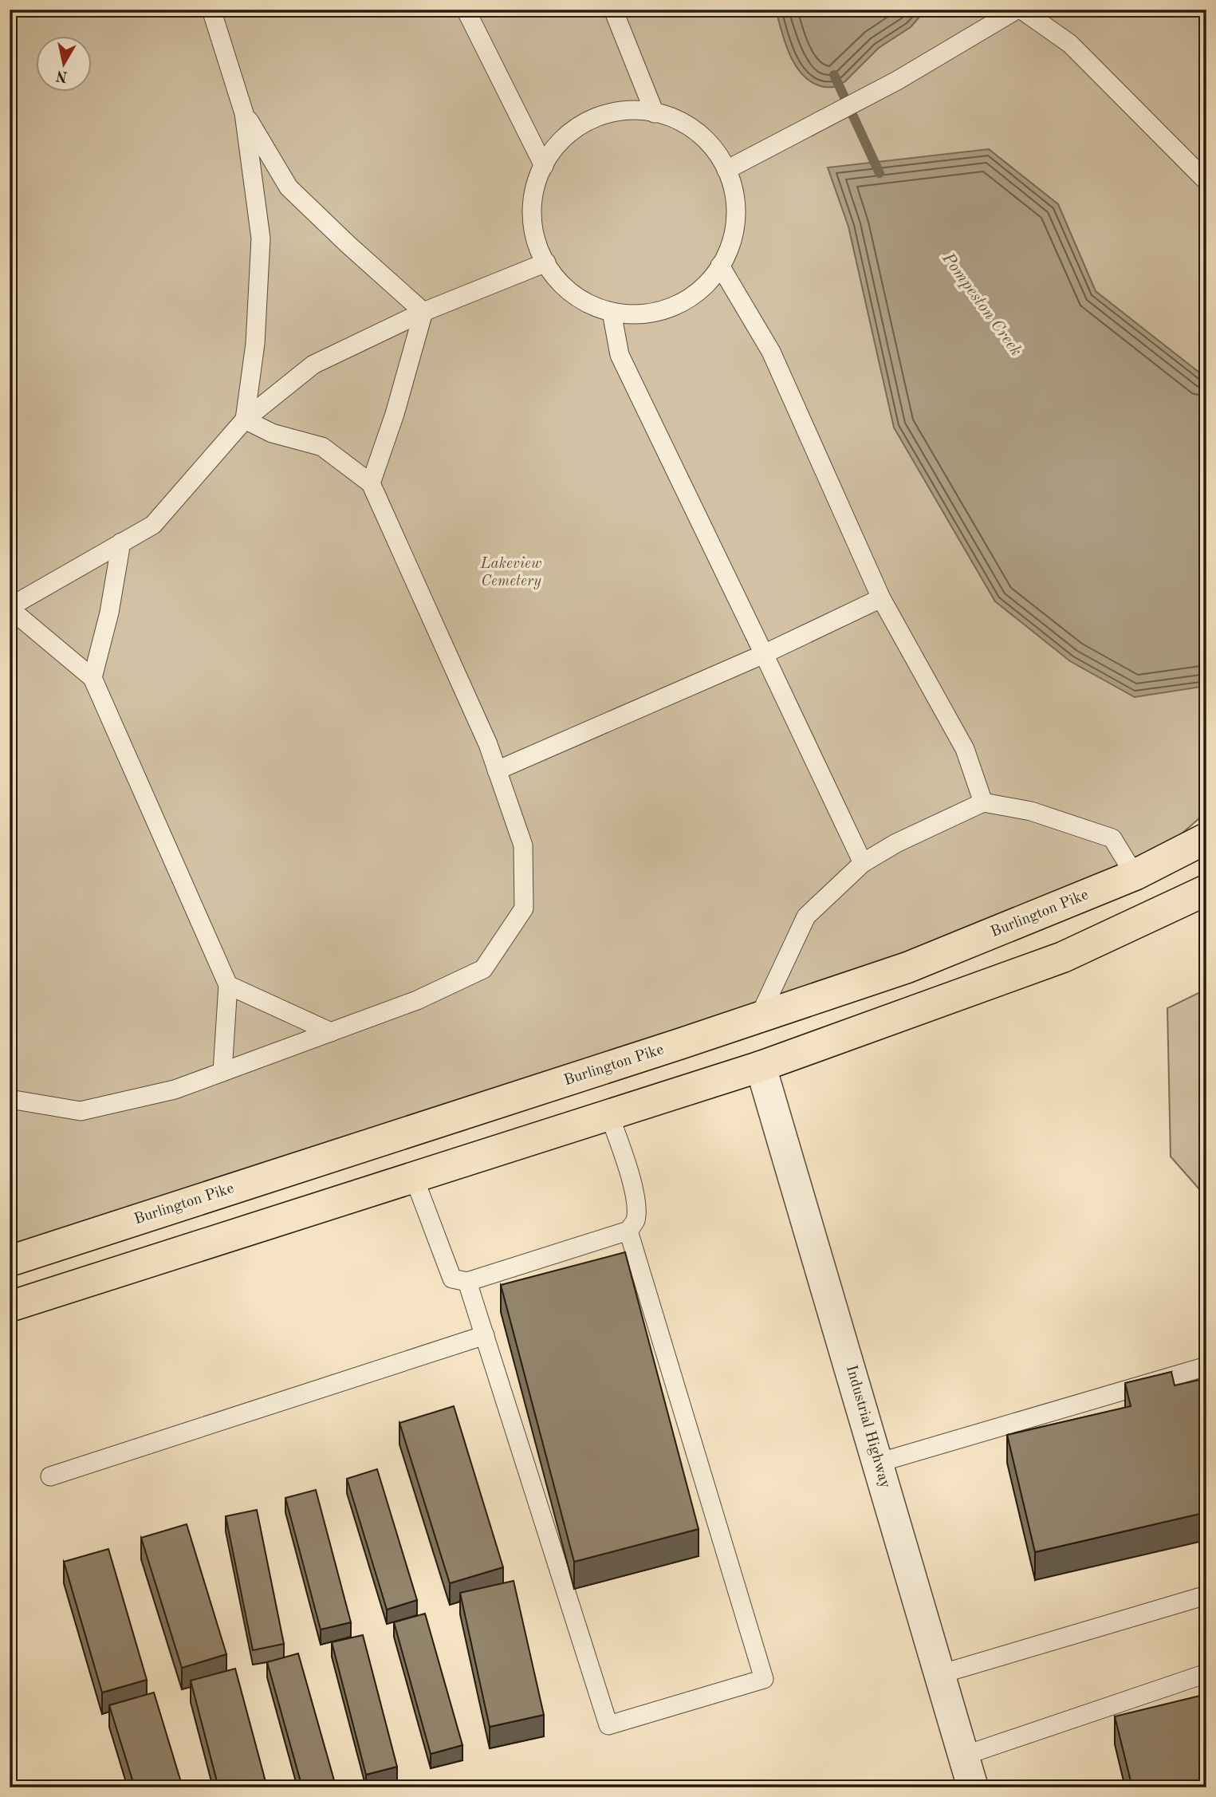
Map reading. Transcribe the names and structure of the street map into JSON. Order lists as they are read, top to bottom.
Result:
{
  "streets": {
    "highway": ["Burlington Pike"],
    "street": ["Industrial Highway"]
  },
  "water": ["Pompeston Creek"],
  "parks": ["Lakeview Cemetery"],
  "north": "bottom"
}
